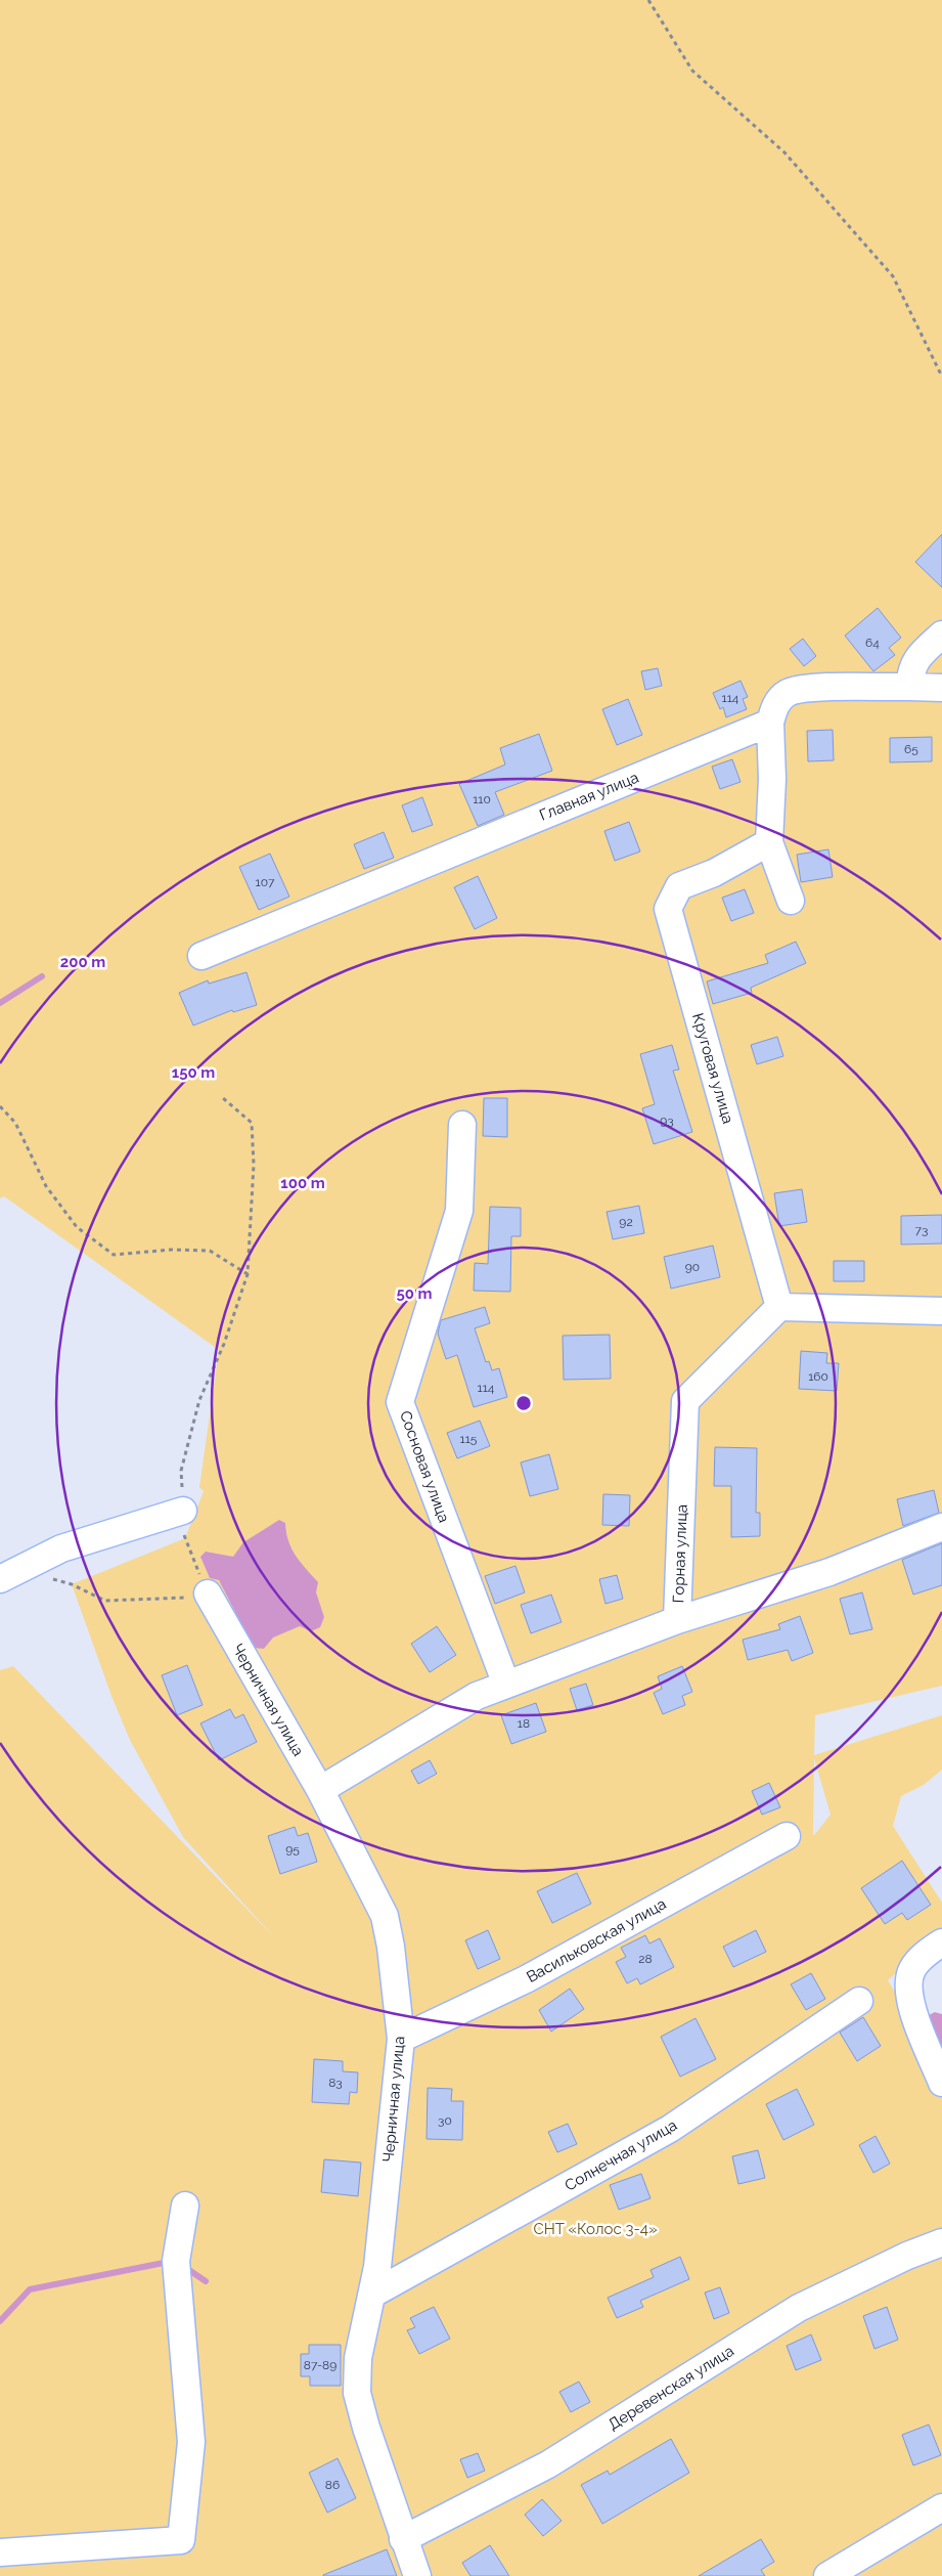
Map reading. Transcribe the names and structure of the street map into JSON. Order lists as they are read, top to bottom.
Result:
{
  "streets": {
    "street": [
      "Главная улица",
      "Круговая улица",
      "Сосновая улица",
      "Горная улица",
      "Черничная улица",
      "Васильковская улица",
      "Солнечная улица",
      "Деревенская улица"
    ]
  },
  "crossings": [
    ["Круговая улица", "Горная улица"],
    ["Черничная улица", "Васильковская улица"],
    ["Черничная улица", "Солнечная улица"],
    ["Черничная улица", "Деревенская улица"]
  ],
  "parks": ["СНТ «Колос 3-4»"],
  "house_numbers": [
    "64",
    "114",
    "65",
    "110",
    "107",
    "93",
    "92",
    "73",
    "90",
    "160",
    "114",
    "115",
    "18",
    "95",
    "28",
    "83",
    "30",
    "87-89",
    "86"
  ],
  "rings": [
    "200 m",
    "150 m",
    "100 m",
    "50 m"
  ]
}
